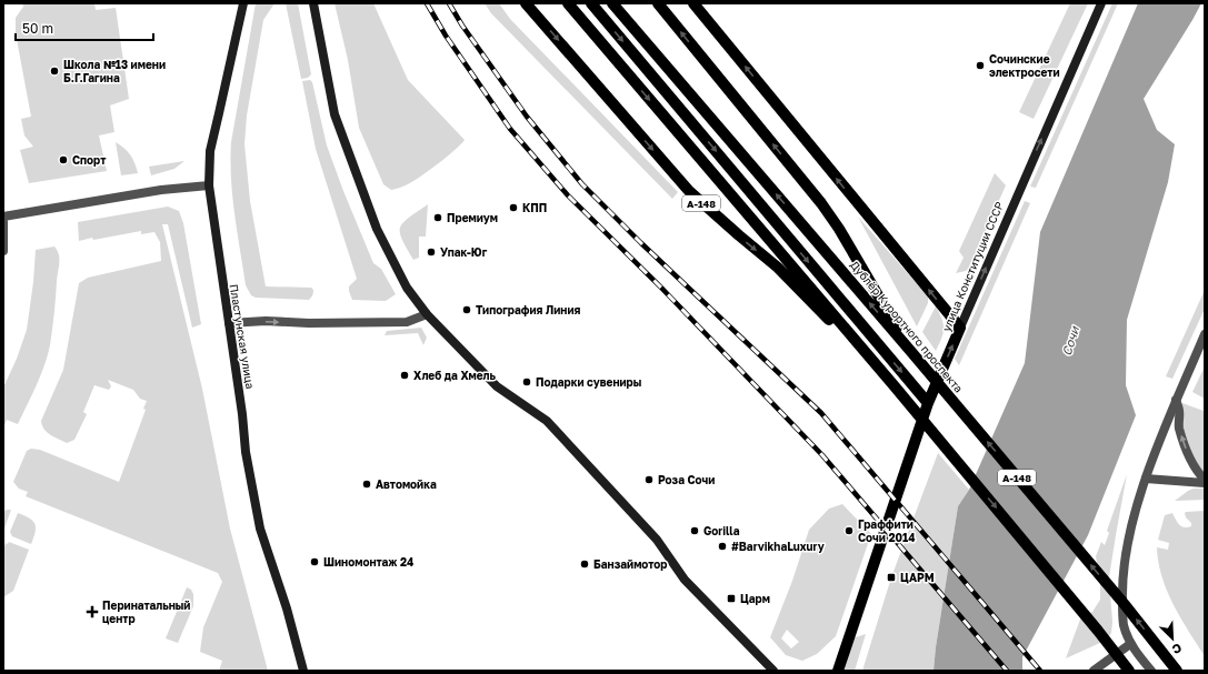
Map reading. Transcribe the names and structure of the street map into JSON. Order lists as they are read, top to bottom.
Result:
{
  "streets": {
    "main road": [
      "А-148",
      "улица Конституции СССР",
      "Дублёр Курортного проспекта",
      "Пластунская улица"
    ]
  },
  "crossings": [
    ["А-148", "Дублёр Курортного проспекта"]
  ],
  "one_way": ["улица Конституции СССР"],
  "water": ["Сочи"],
  "places": {
    "other": [
      "Сочинские электросети",
      "Школа №13 имени Б.Г.Гагина",
      "Спорт",
      "КПП",
      "Премиум",
      "Упак-Юг",
      "Типография Линия",
      "Хлеб да Хмель",
      "Подарки сувениры",
      "Роза Сочи",
      "Автомойка",
      "Gorilla",
      "Граффити Сочи 2014",
      "#BarvikhaLuxury",
      "Шиномонтаж 24",
      "Банзаймотор"
    ],
    "transit": ["ЦАРМ", "Царм"],
    "health": ["Перинатальный центр"]
  },
  "scale_bar": "50 m",
  "north": "bottom right"
}
